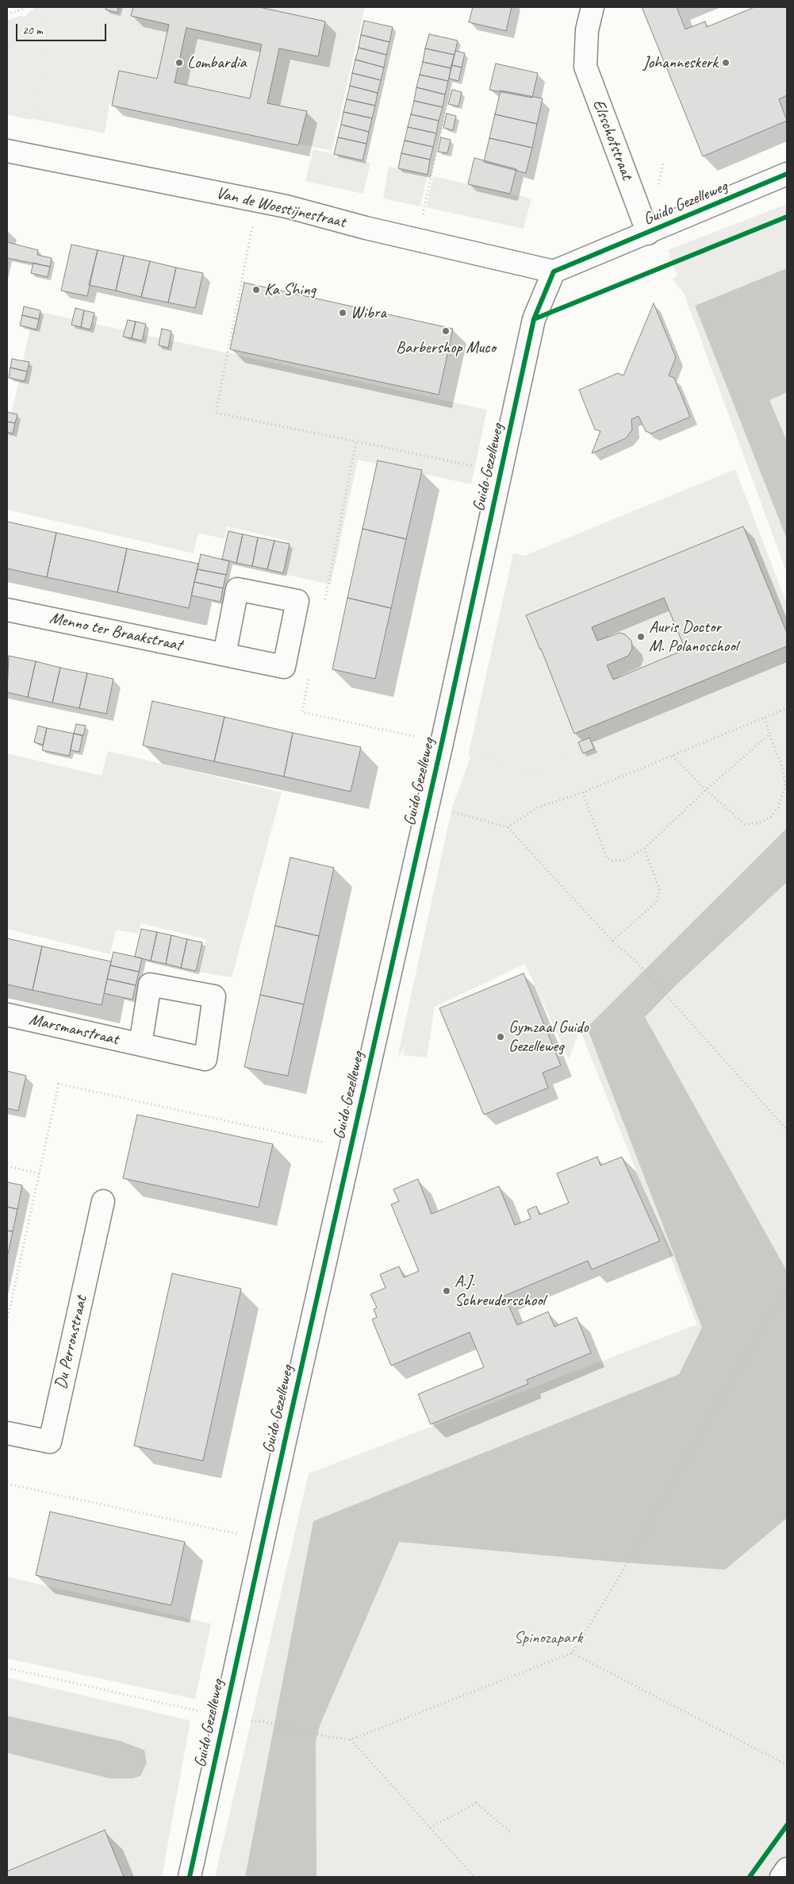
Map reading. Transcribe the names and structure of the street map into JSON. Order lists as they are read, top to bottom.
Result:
{
  "streets": {
    "street": [
      "Elsschotstraat",
      "Guido Gezelleweg",
      "Van de Woestijnestraat",
      "Menno ter Braakstraat",
      "Marsmanstraat",
      "Du Perronstraat"
    ]
  },
  "crossings": [
    ["Elsschotstraat", "Guido Gezelleweg"],
    ["Guido Gezelleweg", "Van de Woestijnestraat"]
  ],
  "parks": ["Spinozapark"],
  "places": [
    "Lombardia",
    "Johanneskerk",
    "Ka Shing",
    "Wibra",
    "Barbershop Muco",
    "Auris Doctor M. Polanoschool",
    "Gymzaal Guido Gezelleweg",
    "A.J. Schreuderschool"
  ],
  "scale_bar": "20 m"
}
